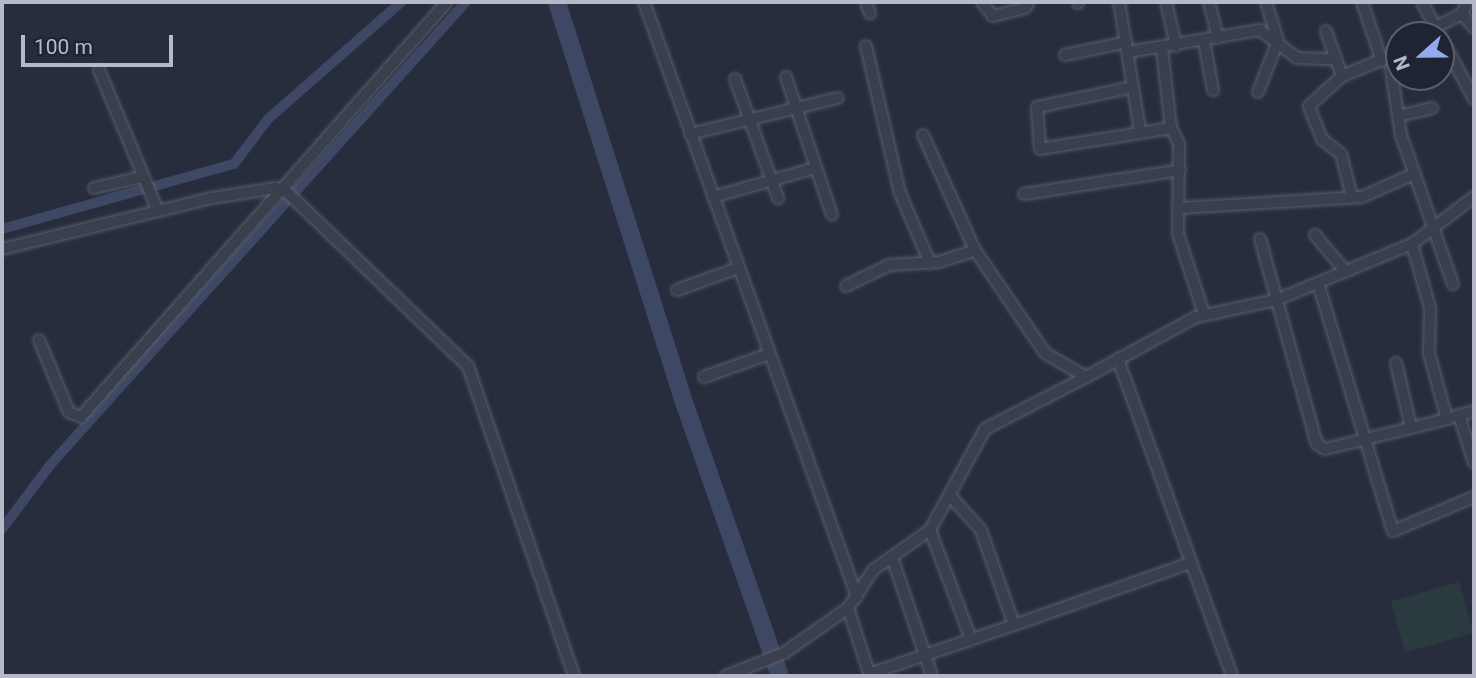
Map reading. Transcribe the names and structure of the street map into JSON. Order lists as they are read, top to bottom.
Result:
{
  "scale_bar": "100 m",
  "north": "left"
}
